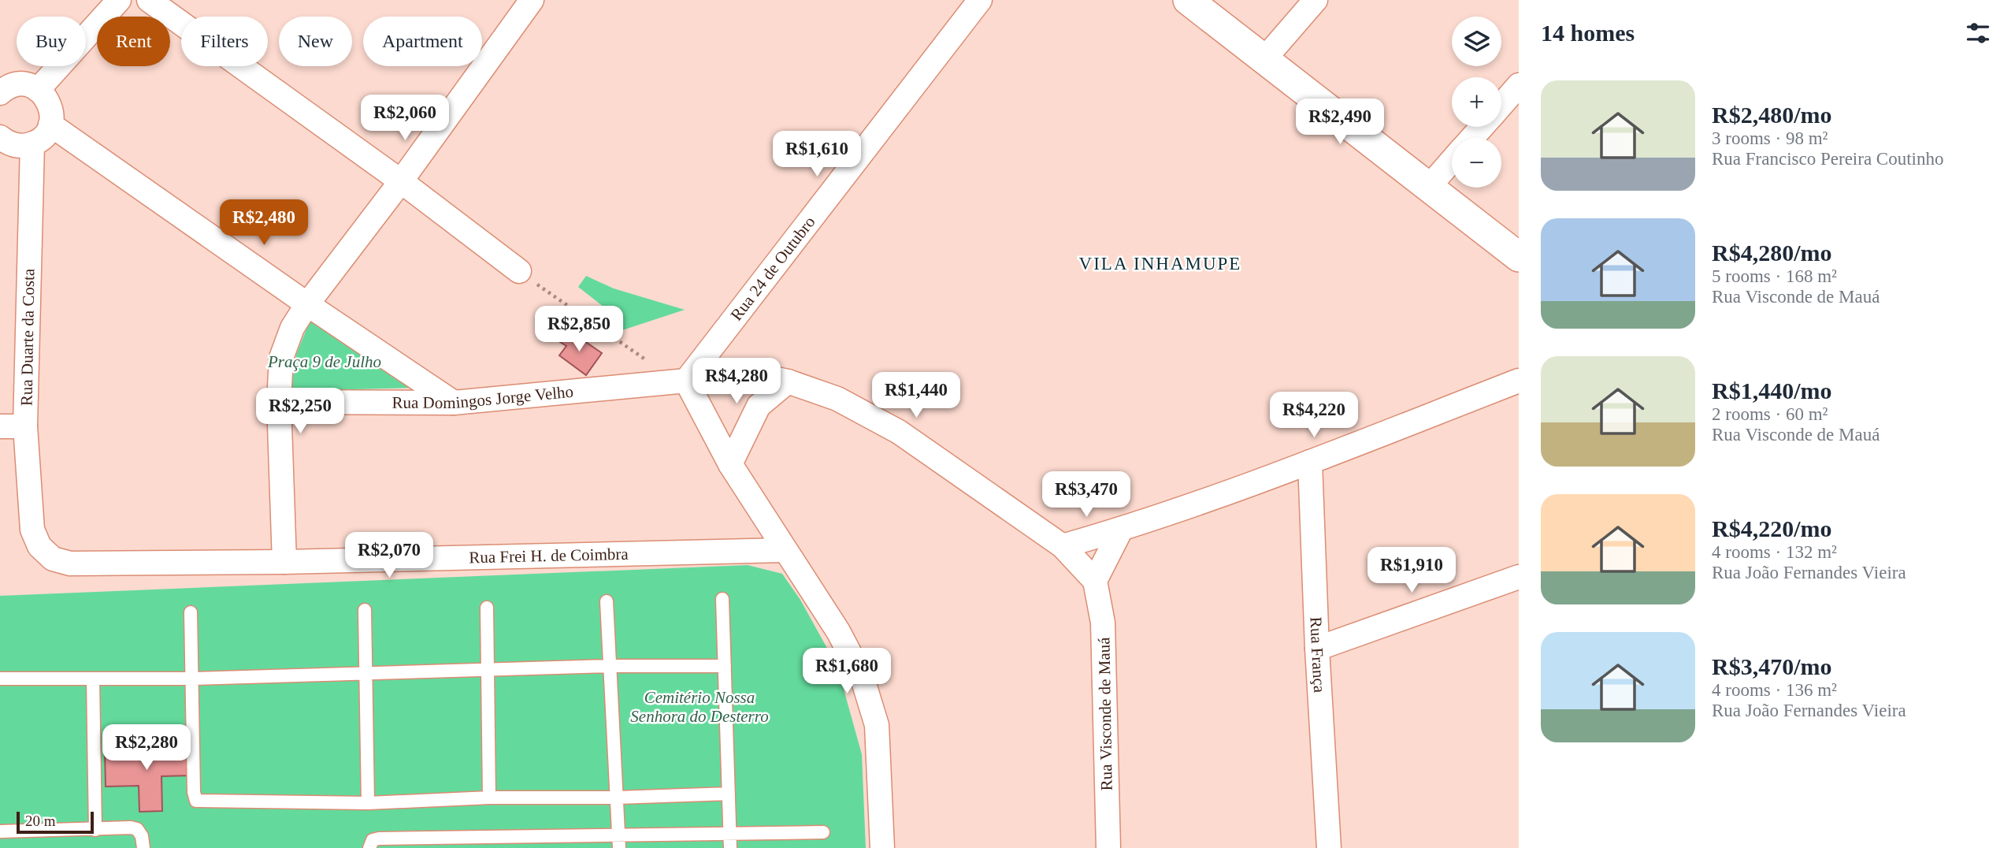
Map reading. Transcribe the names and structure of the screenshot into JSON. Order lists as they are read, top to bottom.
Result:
{
  "streets": {
    "street": [
      "Rua 24 de Outubro",
      "Rua Duarte da Costa",
      "Rua Domingos Jorge Velho",
      "Rua Frei H. de Coimbra",
      "Rua França",
      "Rua Visconde de Mauá"
    ]
  },
  "crossings": [
    ["Rua 24 de Outubro", "Rua Domingos Jorge Velho"],
    ["Rua Duarte da Costa", "Rua Frei H. de Coimbra"]
  ],
  "districts": ["VILA INHAMUPE"],
  "parks": ["Praça 9 de Julho", "Cemitério Nossa Senhora do Desterro"],
  "scale_bar": "20 m",
  "page": {
    "heading": "14 homes",
    "map_buttons": ["+", "−"],
    "chip": [
      "Buy",
      "Rent",
      "Filters",
      "New",
      "Apartment"
    ],
    "list": [
      {
        "name": "R$2,480/mo",
        "note": "3 rooms · 98 m² · Rua Francisco Pereira Coutinho"
      },
      {
        "name": "R$4,280/mo",
        "note": "5 rooms · 168 m² · Rua Visconde de Mauá"
      },
      {
        "name": "R$1,440/mo",
        "note": "2 rooms · 60 m² · Rua Visconde de Mauá"
      },
      {
        "name": "R$4,220/mo",
        "note": "4 rooms · 132 m² · Rua João Fernandes Vieira"
      },
      {
        "name": "R$3,470/mo",
        "note": "4 rooms · 136 m² · Rua João Fernandes Vieira"
      }
    ],
    "price": [
      "R$2,060",
      "R$2,490",
      "R$1,610",
      "R$2,480",
      "R$2,850",
      "R$4,280",
      "R$1,440",
      "R$2,250",
      "R$4,220",
      "R$3,470",
      "R$2,070",
      "R$1,910",
      "R$1,680",
      "R$2,280"
    ],
    "scale": "20 m"
  }
}
